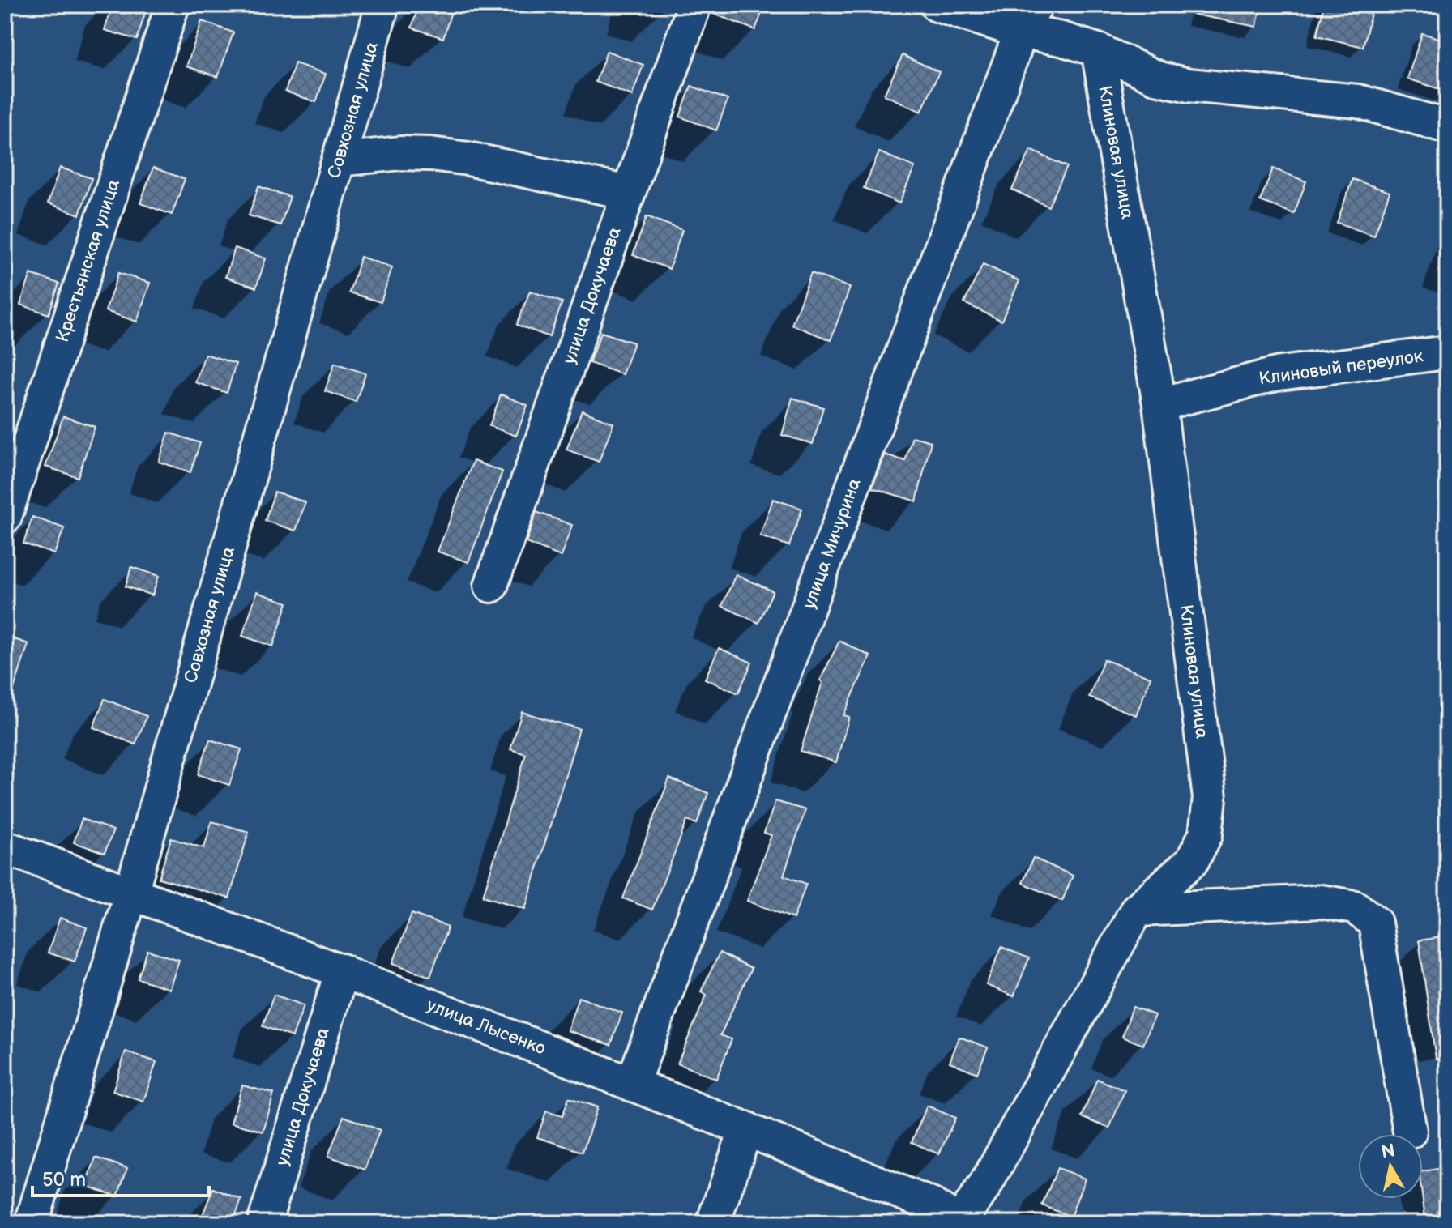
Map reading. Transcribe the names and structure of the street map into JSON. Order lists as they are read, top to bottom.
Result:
{
  "streets": {
    "street": [
      "Совхозная улица",
      "Клиновая улица",
      "Крестьянская улица",
      "улица Докучаева",
      "Клиновый переулок",
      "улица Мичурина",
      "улица Лысенко"
    ]
  },
  "crossings": [
    ["Совхозная улица", "улица Лысенко"],
    ["Клиновая улица", "Клиновый переулок"],
    ["Клиновая улица", "улица Лысенко"],
    ["улица Докучаева", "улица Лысенко"],
    ["улица Мичурина", "улица Лысенко"]
  ],
  "scale_bar": "50 m",
  "north": "top"
}
